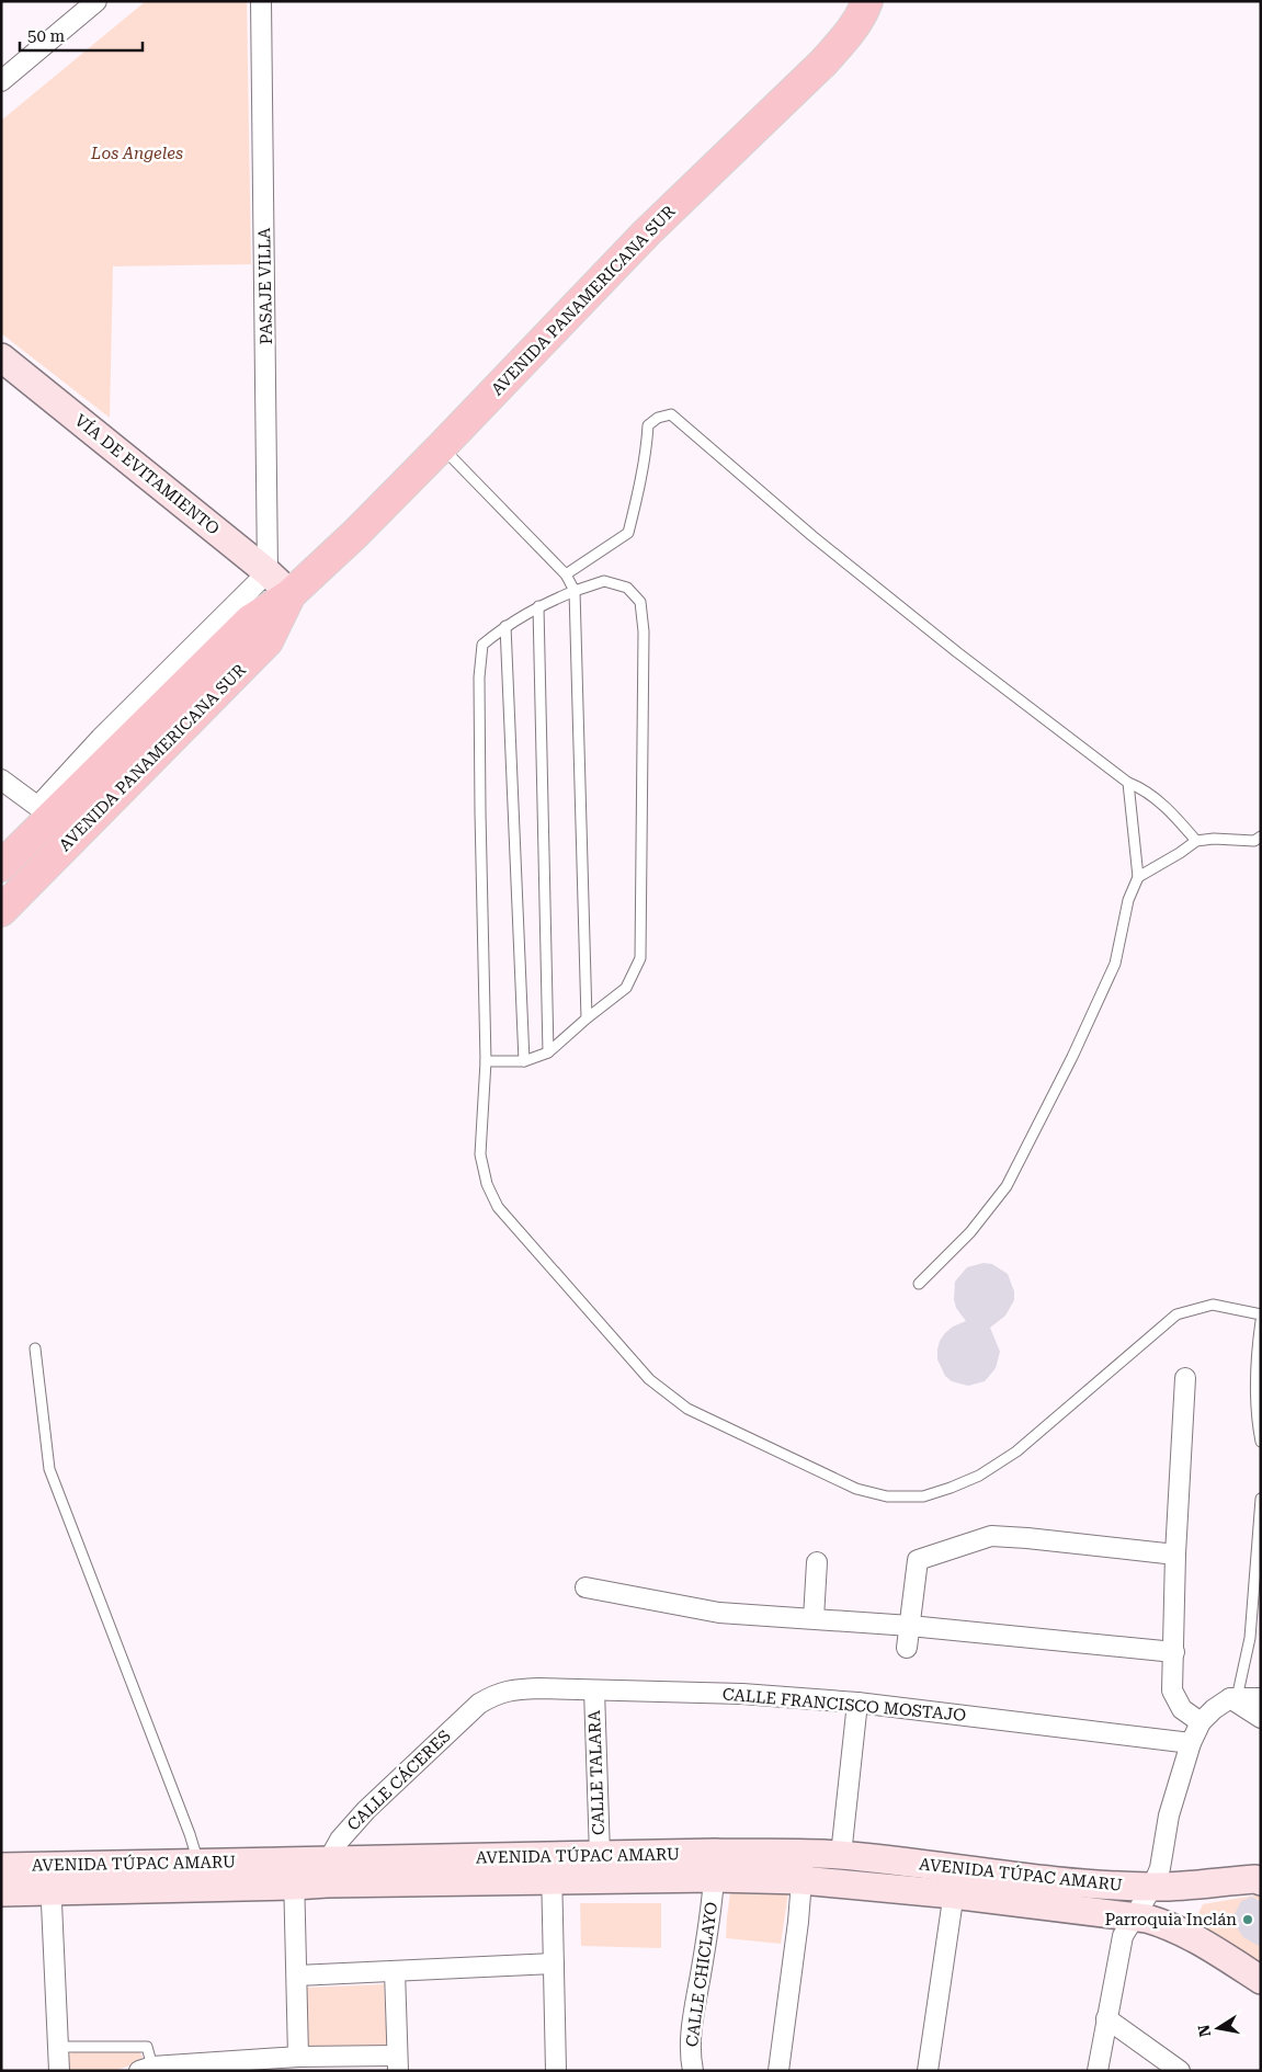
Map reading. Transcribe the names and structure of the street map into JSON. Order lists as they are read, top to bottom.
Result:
{
  "streets": {
    "main road": ["AVENIDA PANAMERICANA SUR"],
    "street": [
      "PASAJE VILLA",
      "VÍA DE EVITAMIENTO",
      "CALLE FRANCISCO MOSTAJO",
      "CALLE TALARA",
      "CALLE CÁCERES",
      "AVENIDA TÚPAC AMARU",
      "CALLE CHICLAYO"
    ]
  },
  "crossings": [
    ["PASAJE VILLA", "AVENIDA PANAMERICANA SUR"],
    ["PASAJE VILLA", "VÍA DE EVITAMIENTO"],
    ["AVENIDA PANAMERICANA SUR", "VÍA DE EVITAMIENTO"],
    ["CALLE FRANCISCO MOSTAJO", "CALLE TALARA"],
    ["CALLE FRANCISCO MOSTAJO", "CALLE CÁCERES"],
    ["CALLE TALARA", "AVENIDA TÚPAC AMARU"],
    ["CALLE CÁCERES", "AVENIDA TÚPAC AMARU"],
    ["AVENIDA TÚPAC AMARU", "CALLE CHICLAYO"]
  ],
  "parks": ["Los Angeles"],
  "places": ["Parroquia Inclán"],
  "scale_bar": "50 m",
  "north": "left"
}
